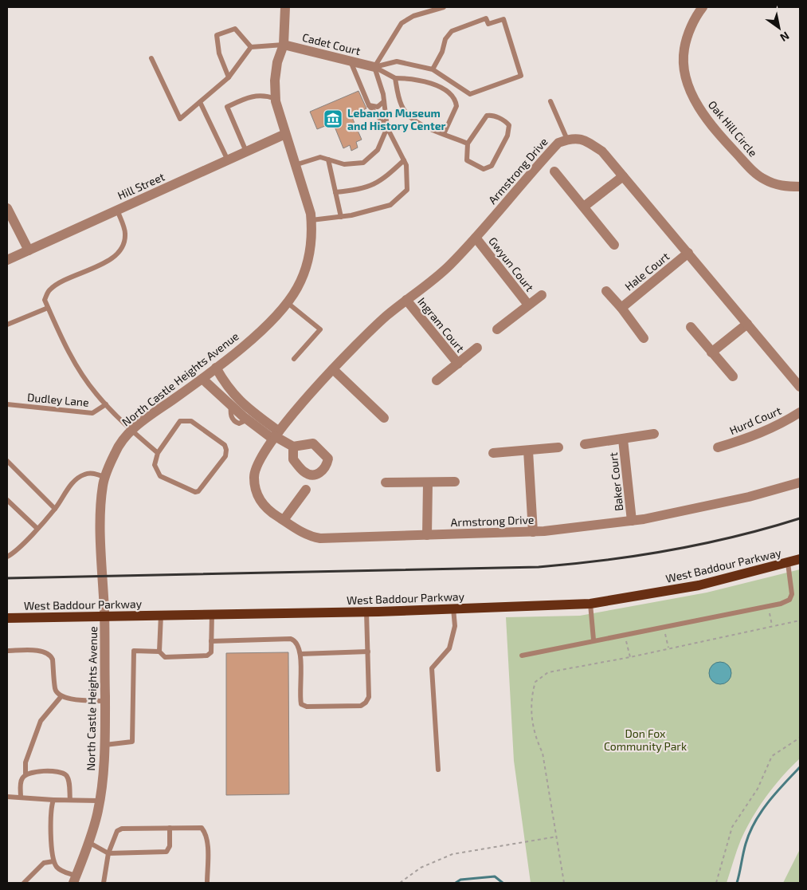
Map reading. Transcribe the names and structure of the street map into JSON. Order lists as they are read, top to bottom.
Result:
{
  "streets": {
    "main road": ["West Baddour Parkway"],
    "street": [
      "Cadet Court",
      "Oak Hill Circle",
      "Armstrong Drive",
      "Hill Street",
      "Gwyun Court",
      "Hale Court",
      "Ingram Court",
      "North Castle Heights Avenue",
      "Hurd Court",
      "Baker Court"
    ],
    "lane": ["Dudley Lane"]
  },
  "crossings": [
    ["Cadet Court", "North Castle Heights Avenue"],
    ["Armstrong Drive", "Gwyun Court"],
    ["Armstrong Drive", "Ingram Court"],
    ["Armstrong Drive", "Baker Court"],
    ["Hill Street", "North Castle Heights Avenue"],
    ["North Castle Heights Avenue", "West Baddour Parkway"]
  ],
  "parks": ["Don Fox Community Park"],
  "places": {
    "museum": ["Lebanon Museum and History Center"]
  },
  "north": "bottom right"
}
